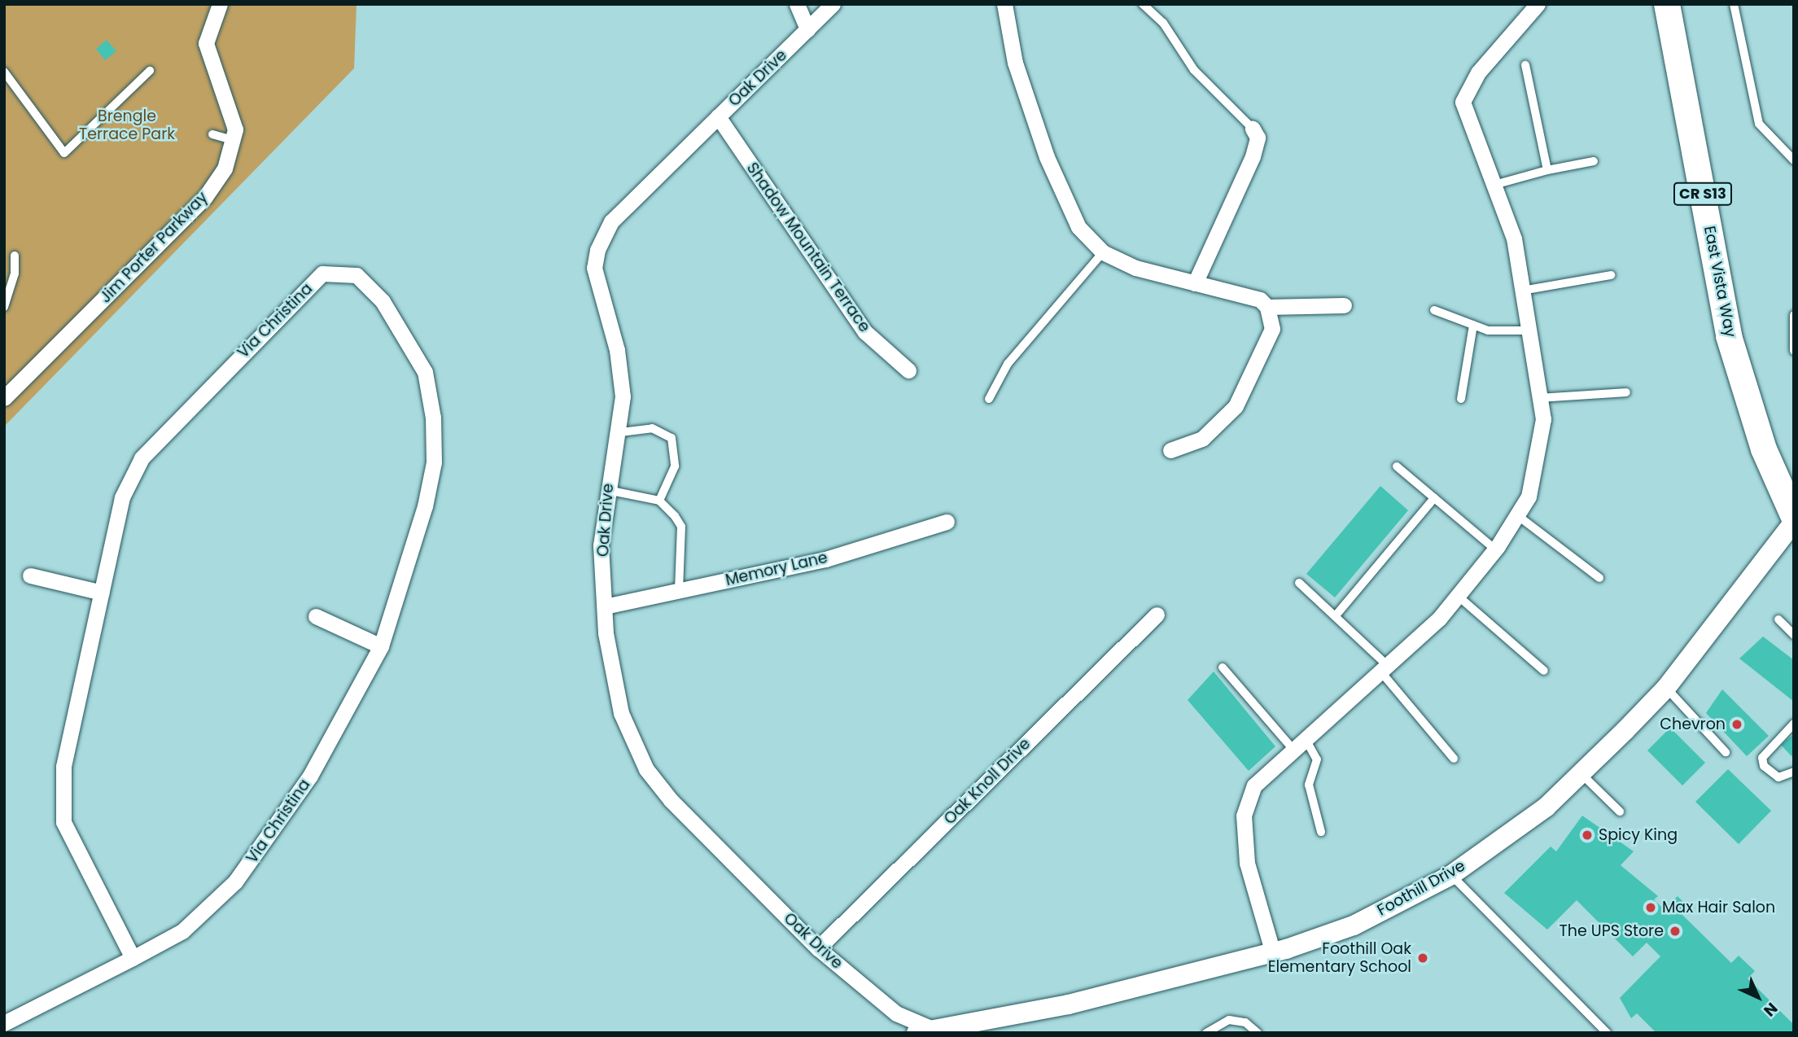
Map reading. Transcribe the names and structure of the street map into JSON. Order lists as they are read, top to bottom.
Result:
{
  "streets": {
    "main road": ["CR S13", "East Vista Way"],
    "street": [
      "Oak Drive",
      "Jim Porter Parkway",
      "Shadow Mountain Terrace",
      "Via Christina",
      "Memory Lane",
      "Oak Knoll Drive",
      "Foothill Drive"
    ]
  },
  "crossings": [
    ["Oak Drive", "Shadow Mountain Terrace"],
    ["Oak Drive", "Memory Lane"],
    ["Oak Drive", "Oak Knoll Drive"],
    ["Oak Drive", "Foothill Drive"]
  ],
  "parks": ["Brengle Terrace Park"],
  "places": [
    "Chevron",
    "Spicy King",
    "Max Hair Salon",
    "The UPS Store",
    "Foothill Oak Elementary School"
  ],
  "north": "bottom right"
}
